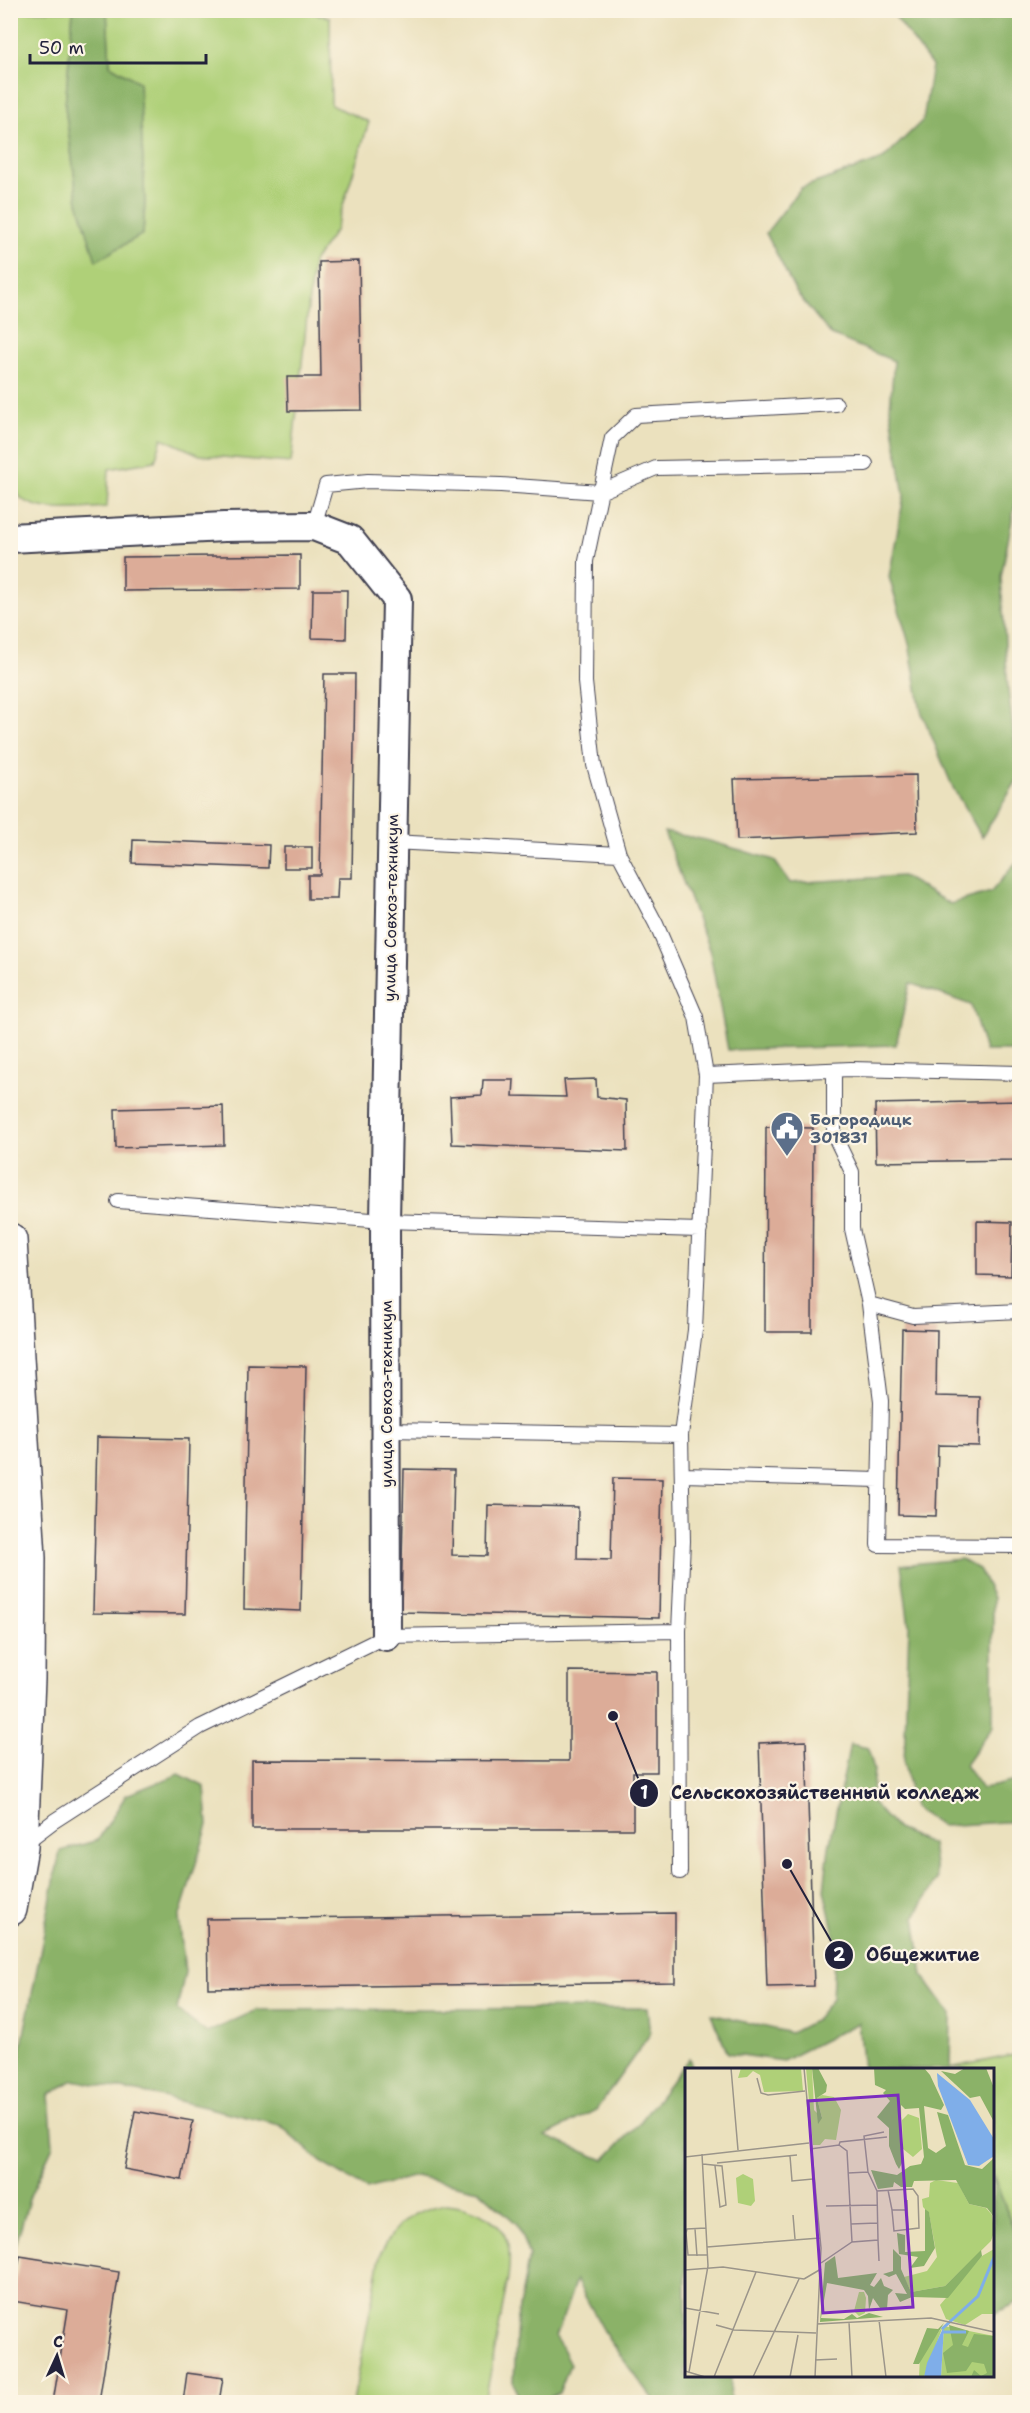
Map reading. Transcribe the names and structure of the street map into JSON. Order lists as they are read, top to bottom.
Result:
{
  "streets": {
    "street": ["улица Совхоз-техникум"]
  },
  "places": {
    "public building": ["Богородицк 301831"],
    "other": ["Сельскохозяйственный колледж", "Общежитие"]
  },
  "scale_bar": "50 m",
  "north": "top"
}
